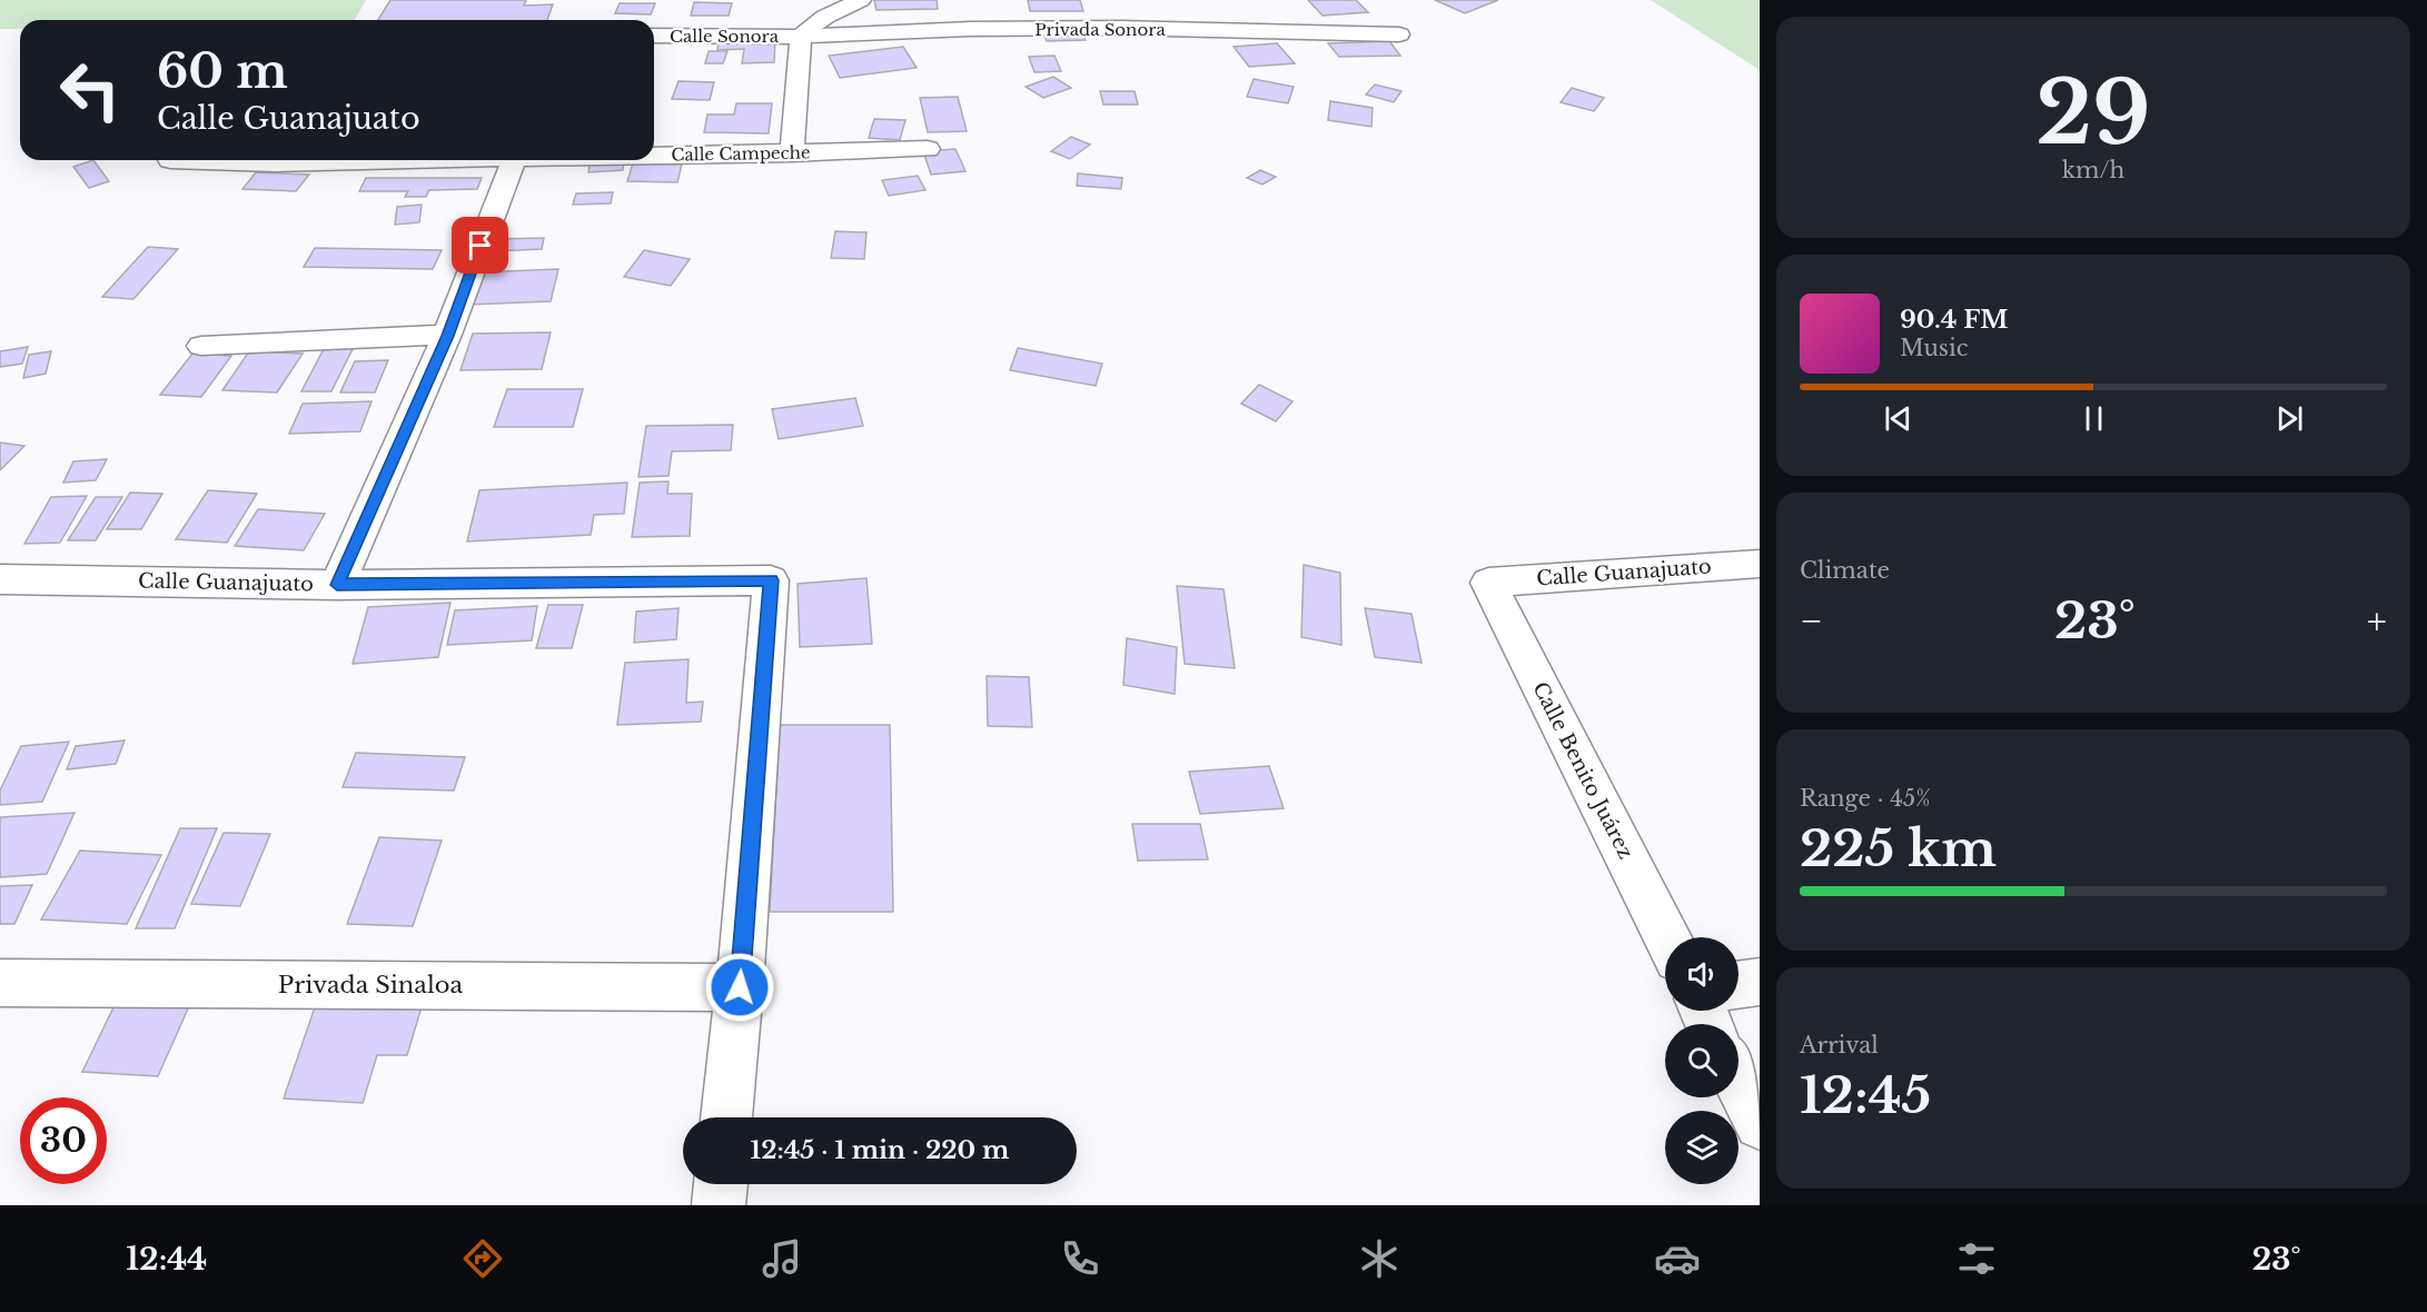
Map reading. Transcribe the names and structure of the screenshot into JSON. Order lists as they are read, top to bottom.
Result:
{
  "streets": {
    "street": [
      "Privada Sonora",
      "Calle Sonora",
      "Calle Campeche",
      "Calle Guanajuato",
      "Calle Benito Juárez",
      "Privada Sinaloa"
    ]
  },
  "crossings": [
    ["Privada Sonora", "Calle Sonora"],
    ["Calle Guanajuato", "Calle Benito Juárez"],
    ["Calle Guanajuato", "Privada Sinaloa"]
  ],
  "page": {
    "tile": [
      ["29", "km/h"],
      "Climate",
      ["Range · 45%", "225 km"],
      ["Arrival", "12:45"]
    ],
    "turn": ["60 m", "Calle Guanajuato"],
    "song": ["90.4 FM", "Music"],
    "heat": ["−", "23°", "+"],
    "limit": "30",
    "trip": "12:45 · 1 min · 220 m",
    "tabs": ["12:44", "23°"]
  }
}
